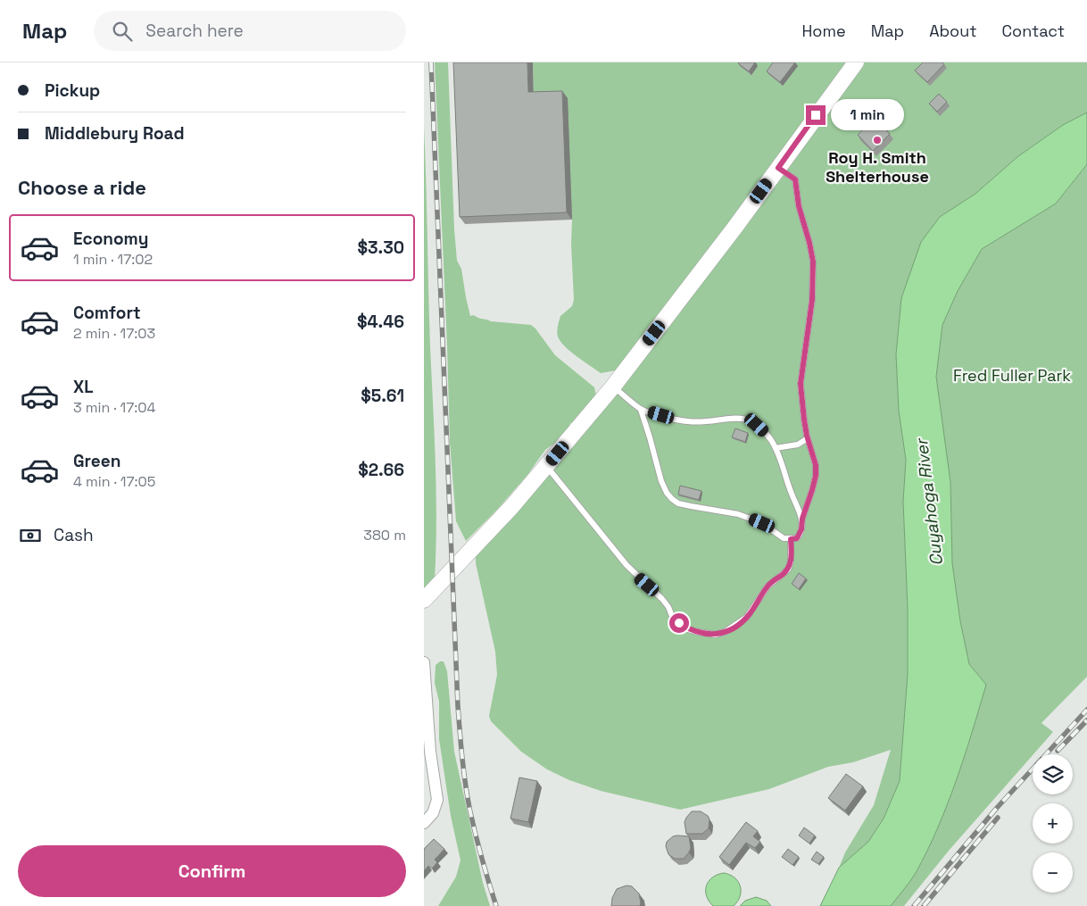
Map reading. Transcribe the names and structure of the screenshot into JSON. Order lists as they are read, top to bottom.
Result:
{
  "water": ["Cuyahoga River"],
  "parks": ["Fred Fuller Park"],
  "places": ["Roy H. Smith Shelterhouse"],
  "page": {
    "header": "Map",
    "search": "Search here",
    "nav": [
      "Home",
      "Map",
      "About",
      "Contact"
    ],
    "banner": ["Pickup", "Middlebury Road"],
    "bubble": "1 min",
    "heading": "Choose a ride",
    "list": [
      {
        "name": "Economy",
        "note": "1 min · 17:02",
        "value": "$3.30"
      },
      {
        "name": "Comfort",
        "note": "2 min · 17:03",
        "value": "$4.46"
      },
      {
        "name": "XL",
        "note": "3 min · 17:04",
        "value": "$5.61"
      },
      {
        "name": "Green",
        "note": "4 min · 17:05",
        "value": "$2.66"
      }
    ],
    "pay": ["Cash", "380 m"],
    "map_buttons": ["+", "−"],
    "buttons": "Confirm"
  }
}
